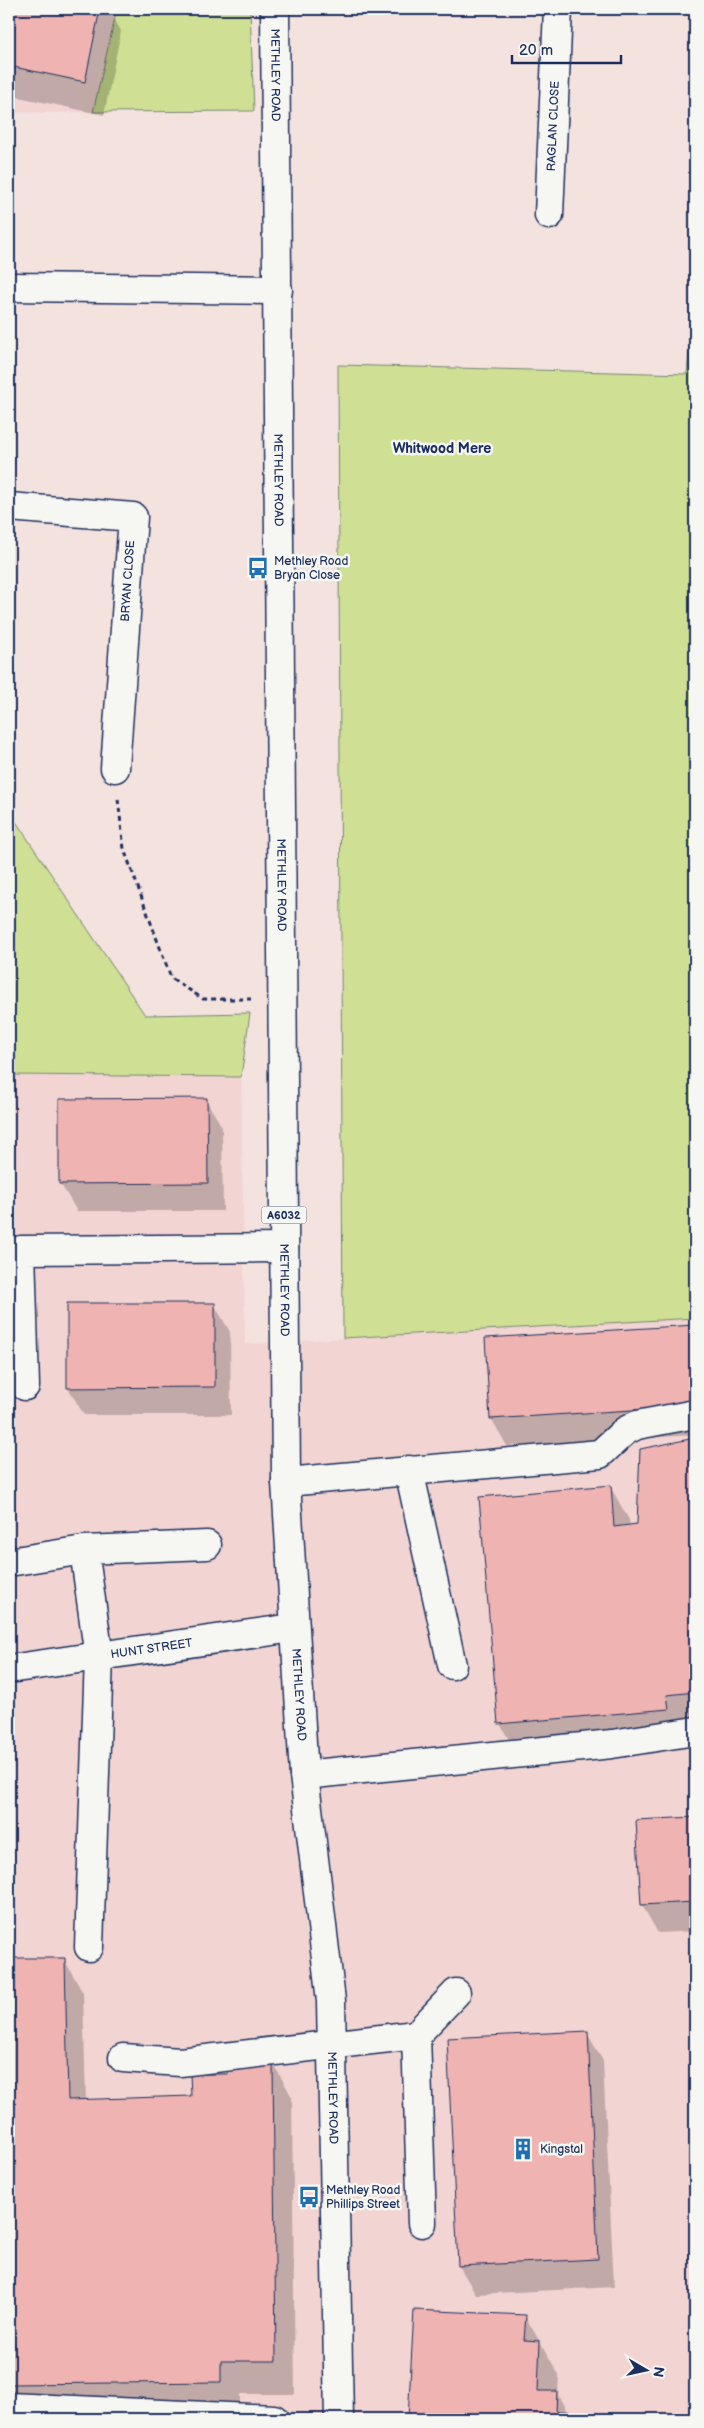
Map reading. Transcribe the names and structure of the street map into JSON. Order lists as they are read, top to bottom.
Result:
{
  "streets": {
    "main road": [
      "METHLEY ROAD",
      "RAGLAN CLOSE",
      "BRYAN CLOSE",
      "A6032",
      "HUNT STREET"
    ]
  },
  "crossings": [
    ["METHLEY ROAD", "HUNT STREET"]
  ],
  "districts": ["Whitwood Mere"],
  "places": {
    "bus stop": ["Methley Road Bryan Close", "Methley Road Phillips Street"],
    "building": ["Kingstal"]
  },
  "scale_bar": "20 m",
  "north": "right"
}
